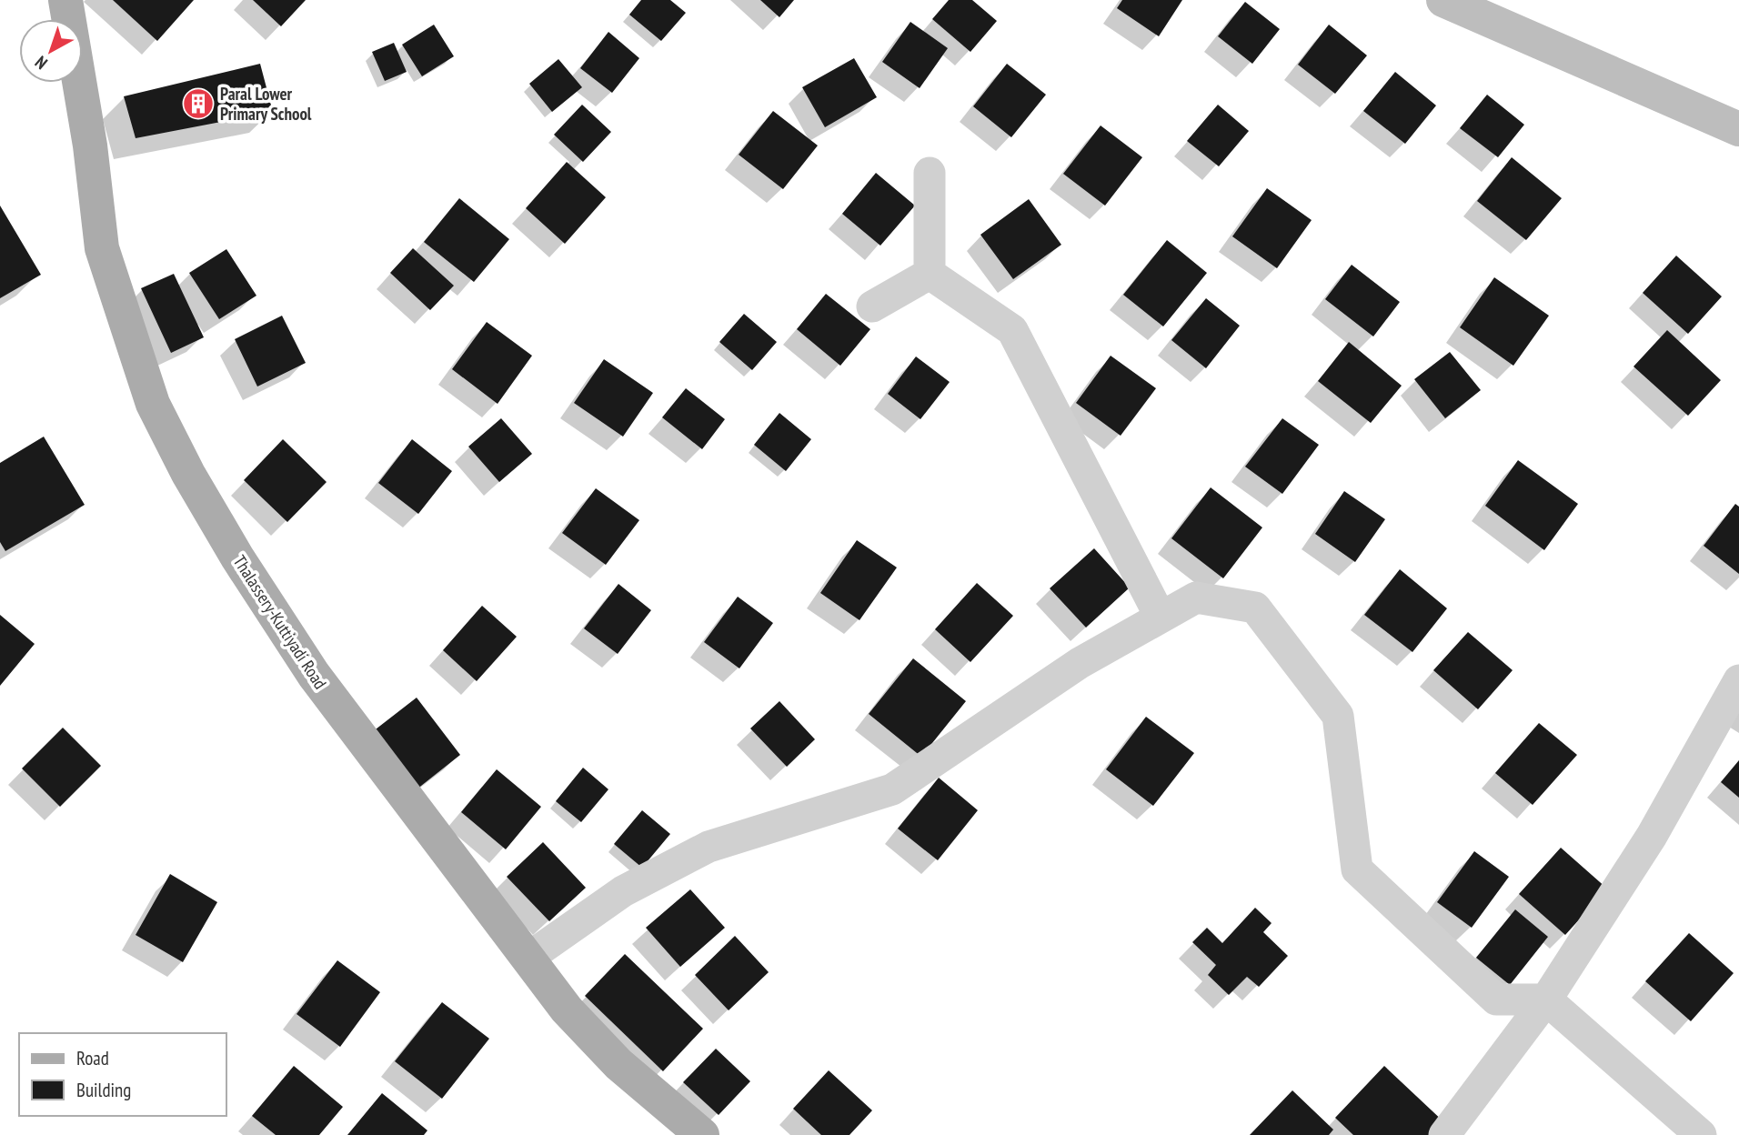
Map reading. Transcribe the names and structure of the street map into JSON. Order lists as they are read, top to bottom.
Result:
{
  "streets": {
    "main road": ["Thalassery-Kuttiyadi Road"]
  },
  "places": {
    "building": ["Paral Lower Primary School"]
  },
  "legend": ["Road", "Building"],
  "north": "bottom left"
}
